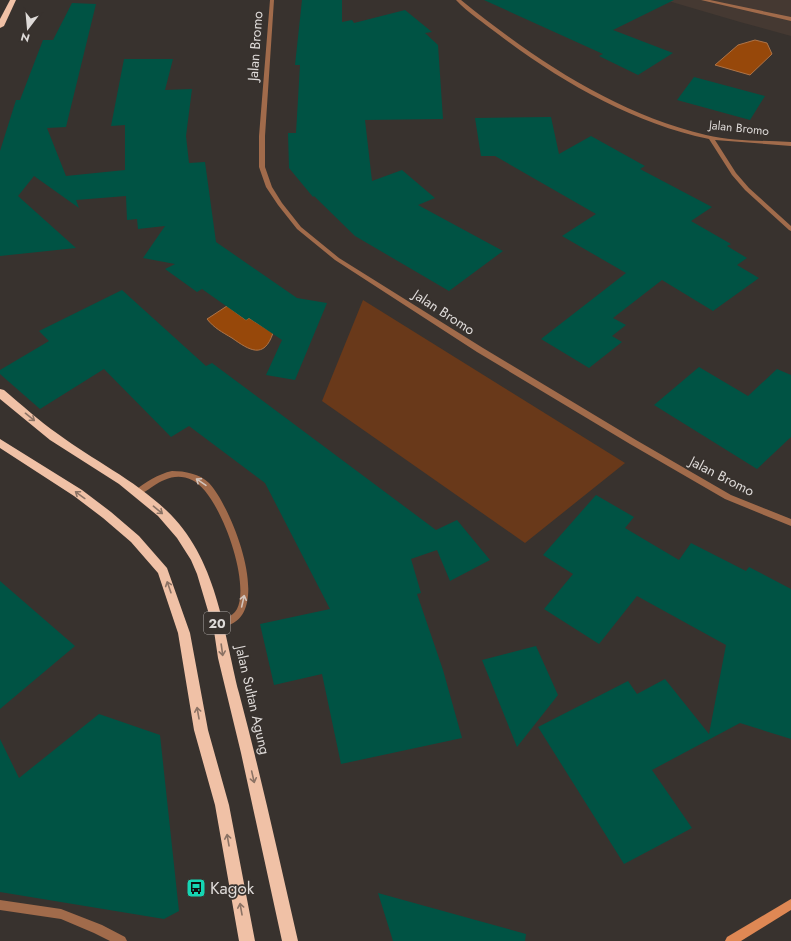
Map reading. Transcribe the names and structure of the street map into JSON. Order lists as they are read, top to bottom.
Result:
{
  "streets": {
    "highway": ["20", "Jalan Sultan Agung"],
    "street": ["Jalan Bromo"]
  },
  "places": {
    "bus stop": ["Kagok"]
  },
  "north": "bottom"
}
